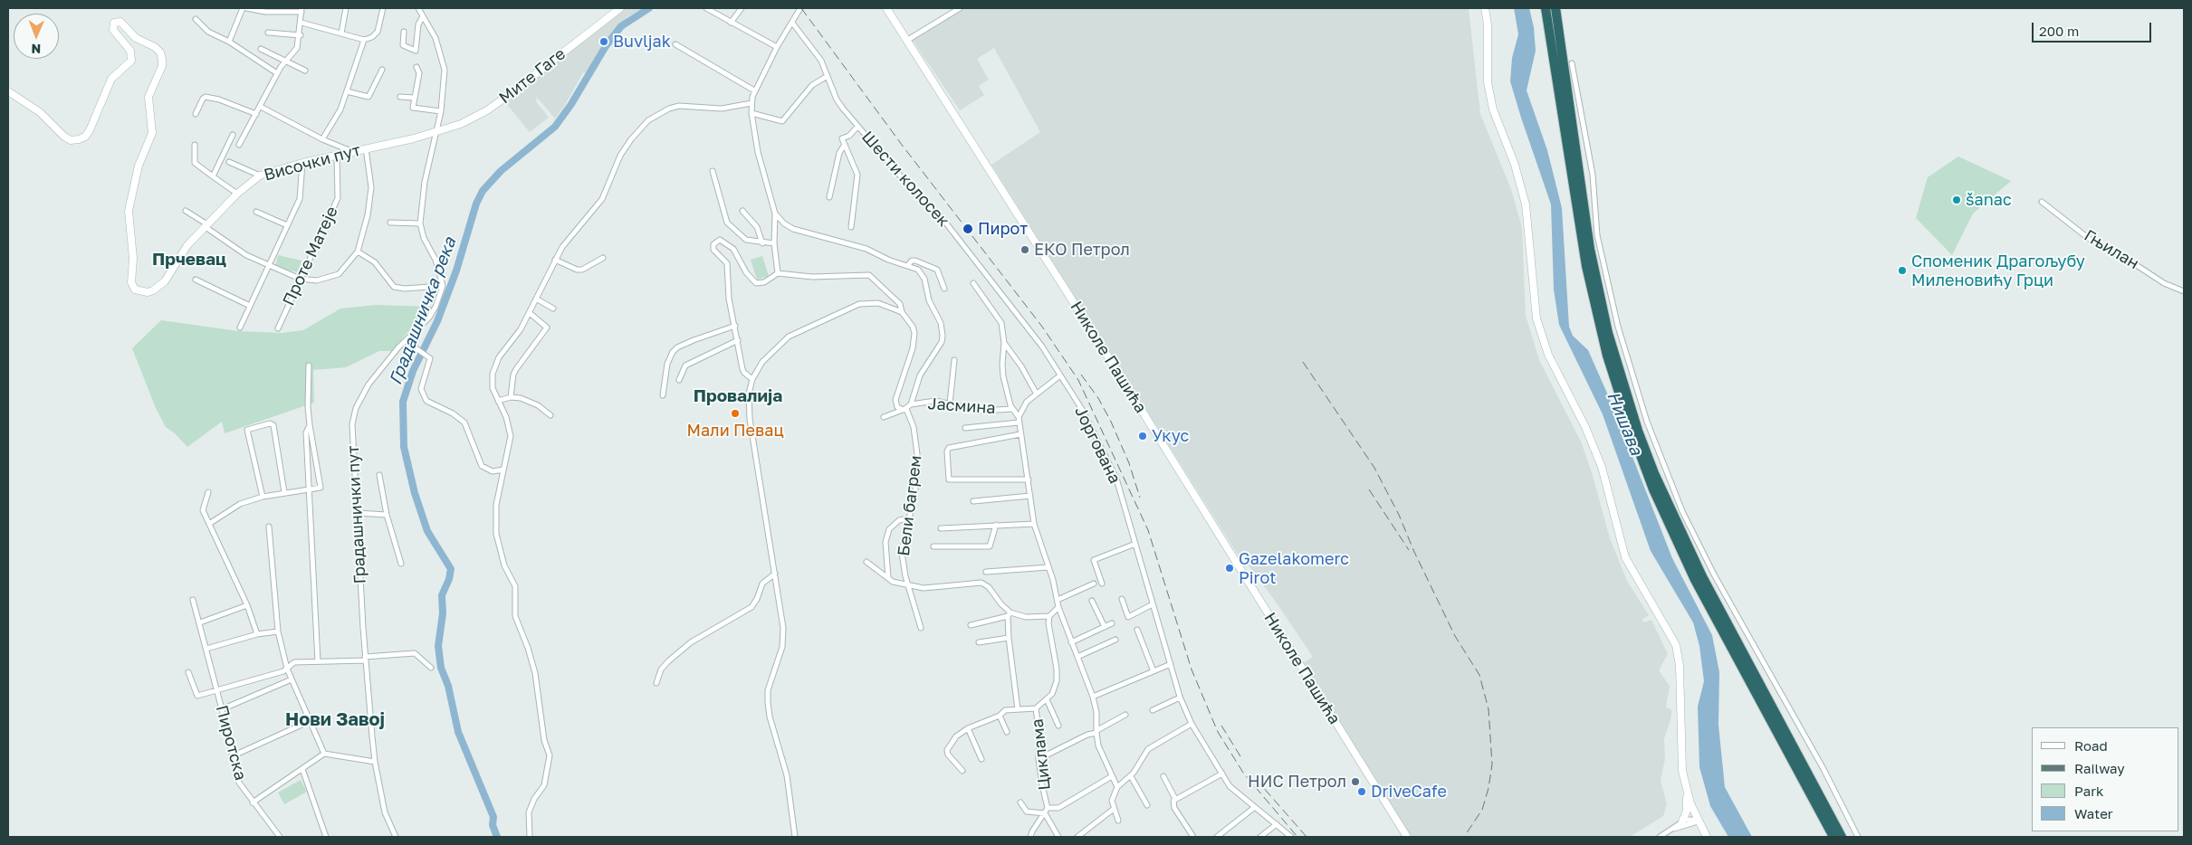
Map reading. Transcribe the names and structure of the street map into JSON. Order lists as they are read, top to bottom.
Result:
{
  "streets": {
    "main road": ["Мите Гаге", "Височки пут", "Николе Пашића"],
    "street": [
      "Шести колосек",
      "Гњилан",
      "Проте Матеје",
      "Јасмина",
      "Јоргована",
      "Бели багрем",
      "Градашнички пут",
      "Пиротска",
      "Циклама"
    ]
  },
  "crossings": [
    ["Мите Гаге", "Височки пут"],
    ["Височки пут", "Проте Матеје"],
    ["Шести колосек", "Јоргована"]
  ],
  "districts": ["Прчевац", "Провалија", "Нови Завој"],
  "water": ["Градашничка река", "Нишава"],
  "places": [
    "Buvljak",
    "šanac",
    "Пирот",
    "ЕКО Петрол",
    "Споменик Драгољубу Миленовићу Грци",
    "Мали Певац",
    "Укус",
    "Gazelakomerc Pirot",
    "НИС Петрол",
    "DriveCafe"
  ],
  "legend": [
    "Road",
    "Railway",
    "Park",
    "Water"
  ],
  "scale_bar": "200 m",
  "north": "bottom"
}
